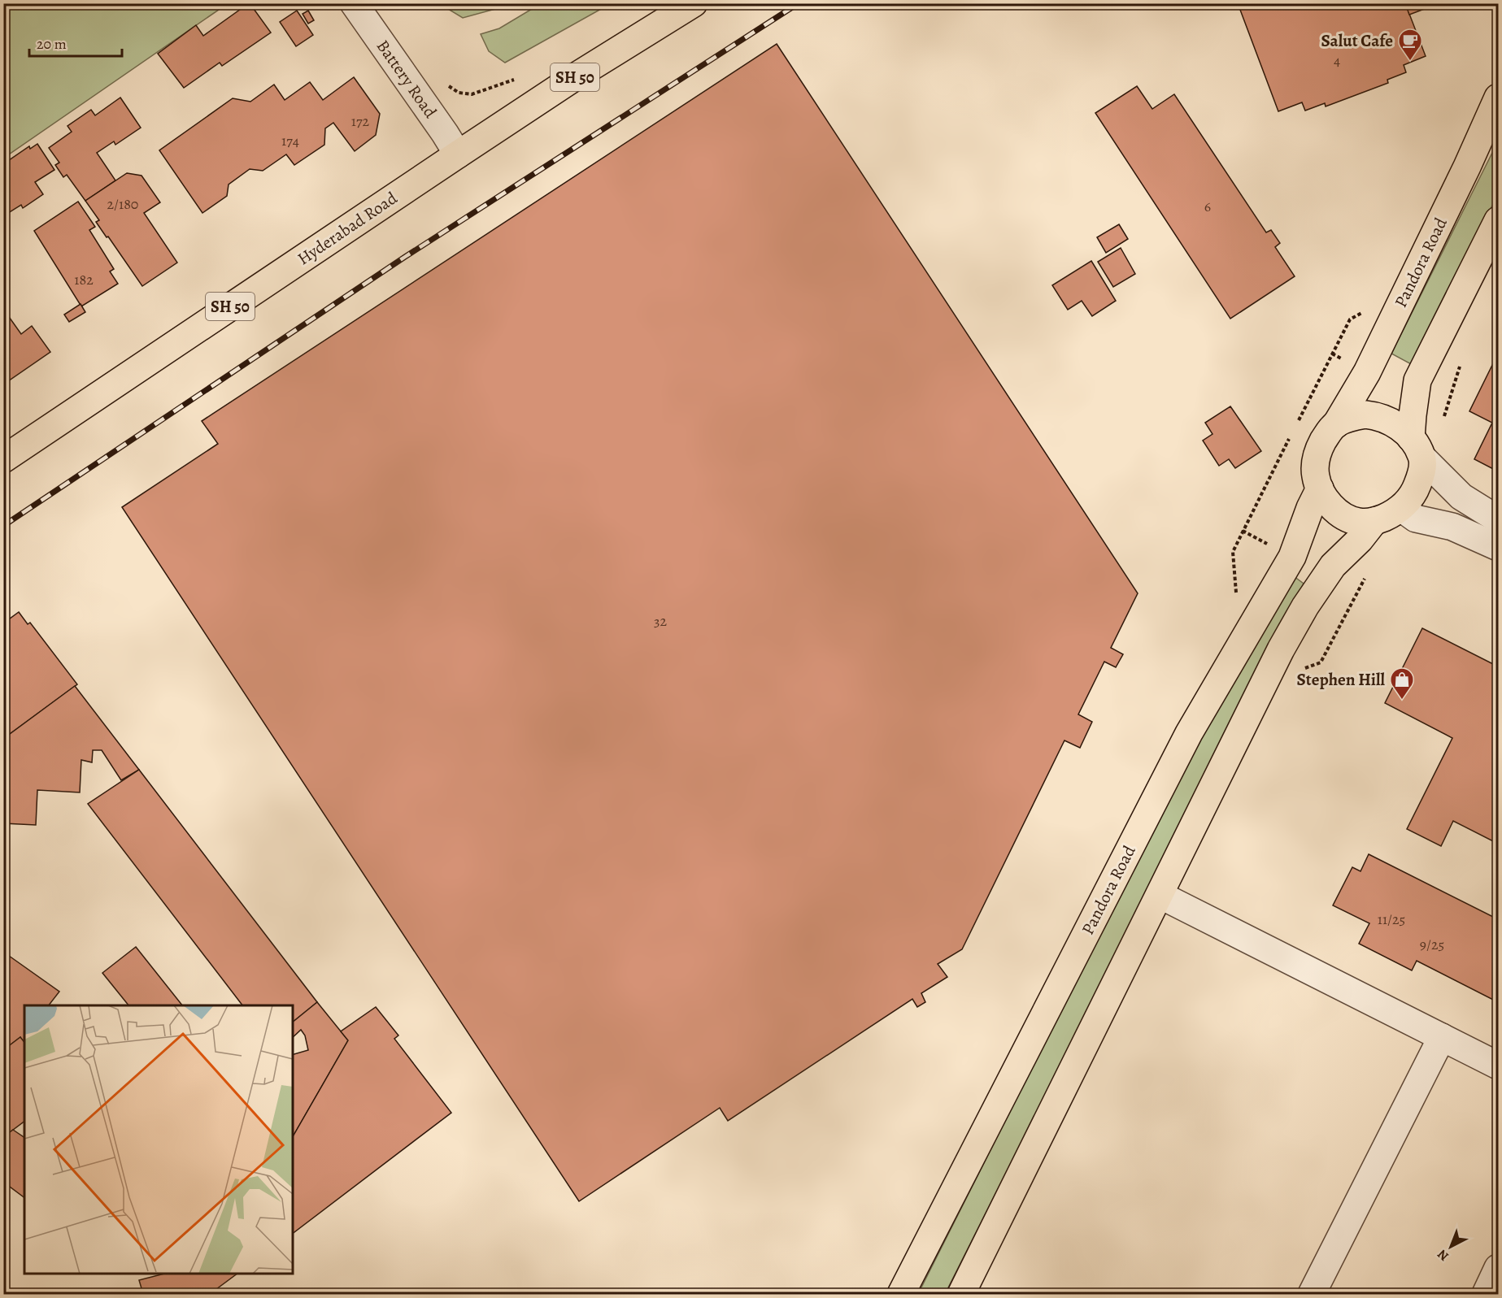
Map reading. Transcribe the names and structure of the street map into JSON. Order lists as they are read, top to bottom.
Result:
{
  "streets": {
    "main road": ["SH 50", "Hyderabad Road", "Pandora Road"],
    "street": ["Battery Road"]
  },
  "crossings": [
    ["Battery Road", "Hyderabad Road"]
  ],
  "places": {
    "cafe": ["Salut Cafe"],
    "shop": ["Stephen Hill"]
  },
  "house_numbers": [
    "4",
    "172",
    "174",
    "2/180",
    "6",
    "182",
    "32",
    "11/25",
    "9/25"
  ],
  "scale_bar": "20 m",
  "north": "bottom left"
}
